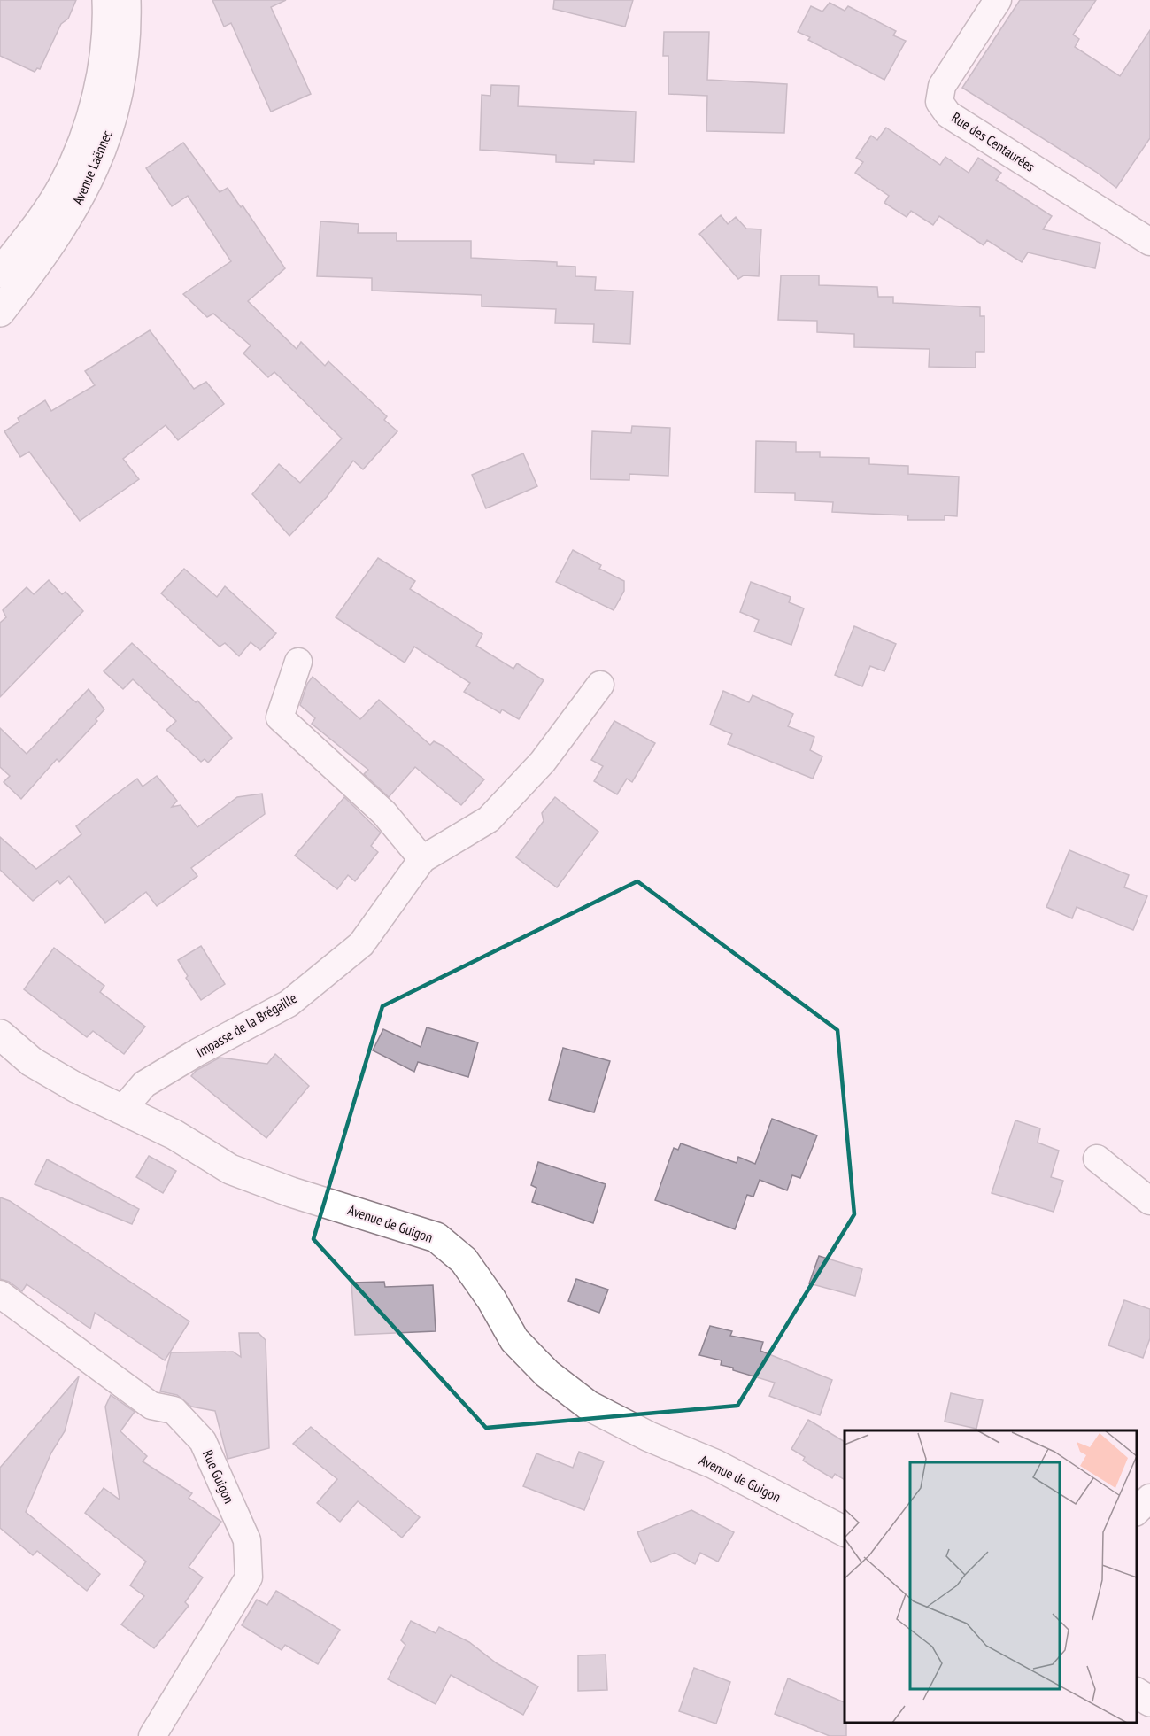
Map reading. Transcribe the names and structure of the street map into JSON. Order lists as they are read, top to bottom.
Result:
{
  "streets": {
    "street": [
      "Rue des Centaurées",
      "Avenue Laënnec",
      "Impasse de la Brégaille",
      "Avenue de Guigon",
      "Rue Guigon"
    ]
  },
  "crossings": [
    ["Impasse de la Brégaille", "Avenue de Guigon"]
  ]
}
